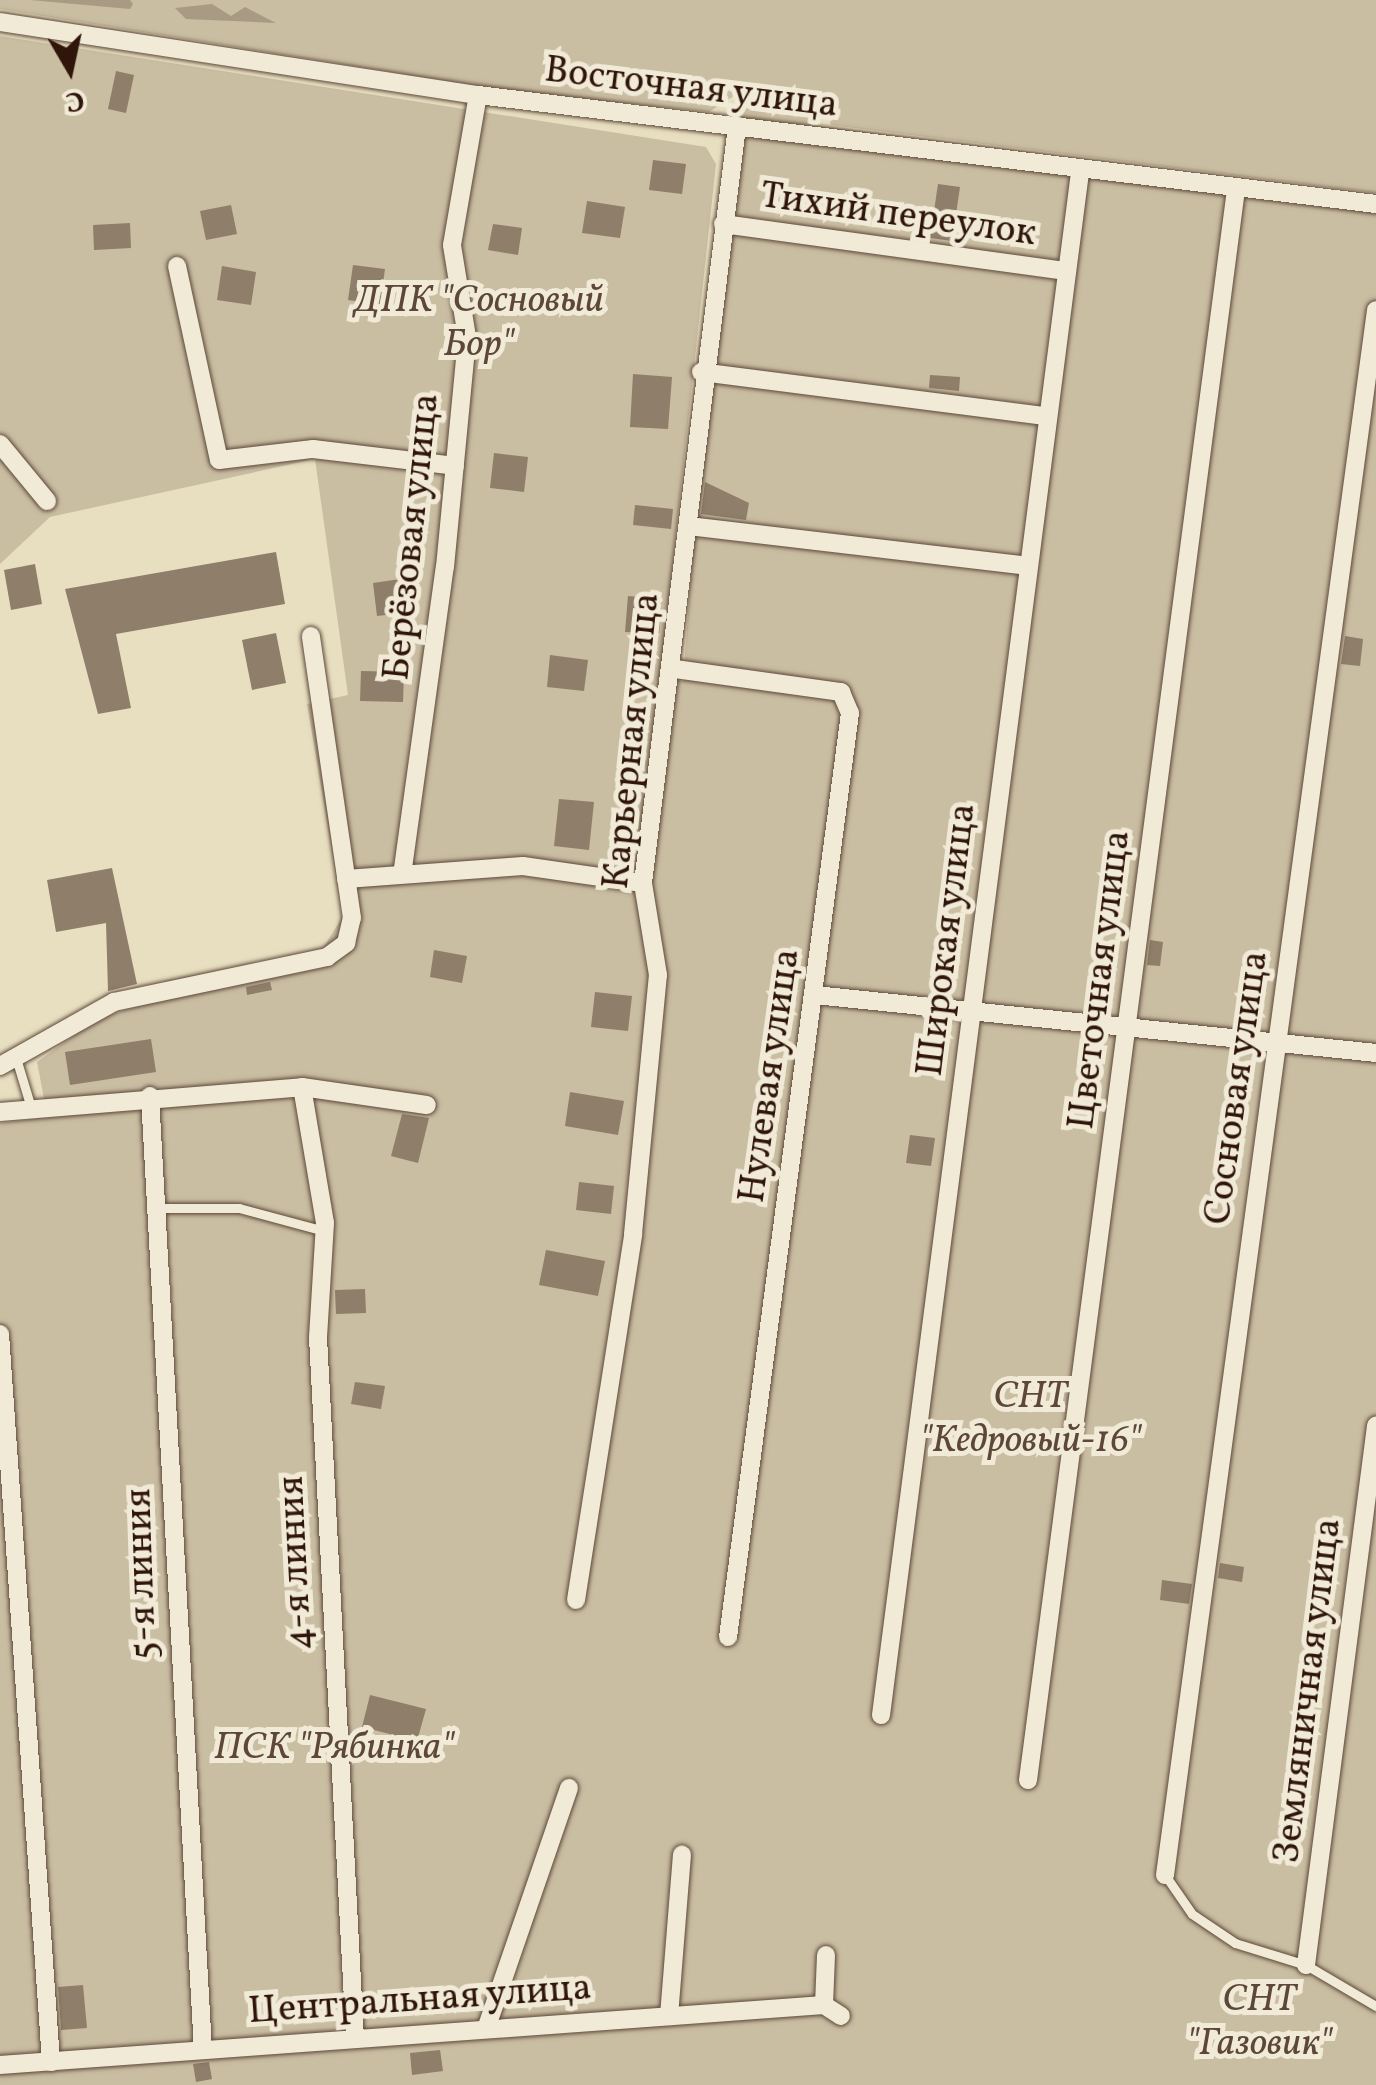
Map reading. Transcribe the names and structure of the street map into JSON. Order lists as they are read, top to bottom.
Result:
{
  "streets": {
    "street": [
      "Восточная улица",
      "Тихий переулок",
      "Берёзовая улица",
      "Карьерная улица",
      "Широкая улица",
      "Цветочная улица",
      "Нулевая улица",
      "Сосновая улица",
      "4-я линия",
      "5-я линия",
      "Земляничная улица",
      "Центральная улица"
    ]
  },
  "crossings": [
    ["Восточная улица", "Берёзовая улица"],
    ["Восточная улица", "Карьерная улица"],
    ["Восточная улица", "Широкая улица"],
    ["Восточная улица", "Цветочная улица"],
    ["Тихий переулок", "Карьерная улица"],
    ["Тихий переулок", "Широкая улица"],
    ["Карьерная улица", "Нулевая улица"],
    ["4-я линия", "Центральная улица"],
    ["5-я линия", "Центральная улица"]
  ],
  "parks": [
    "ДПК \"Сосновый Бор\"",
    "СНТ \"Кедровый-16\"",
    "ПСК \"Рябинка\"",
    "СНТ \"Газовик\""
  ],
  "north": "bottom"
}
